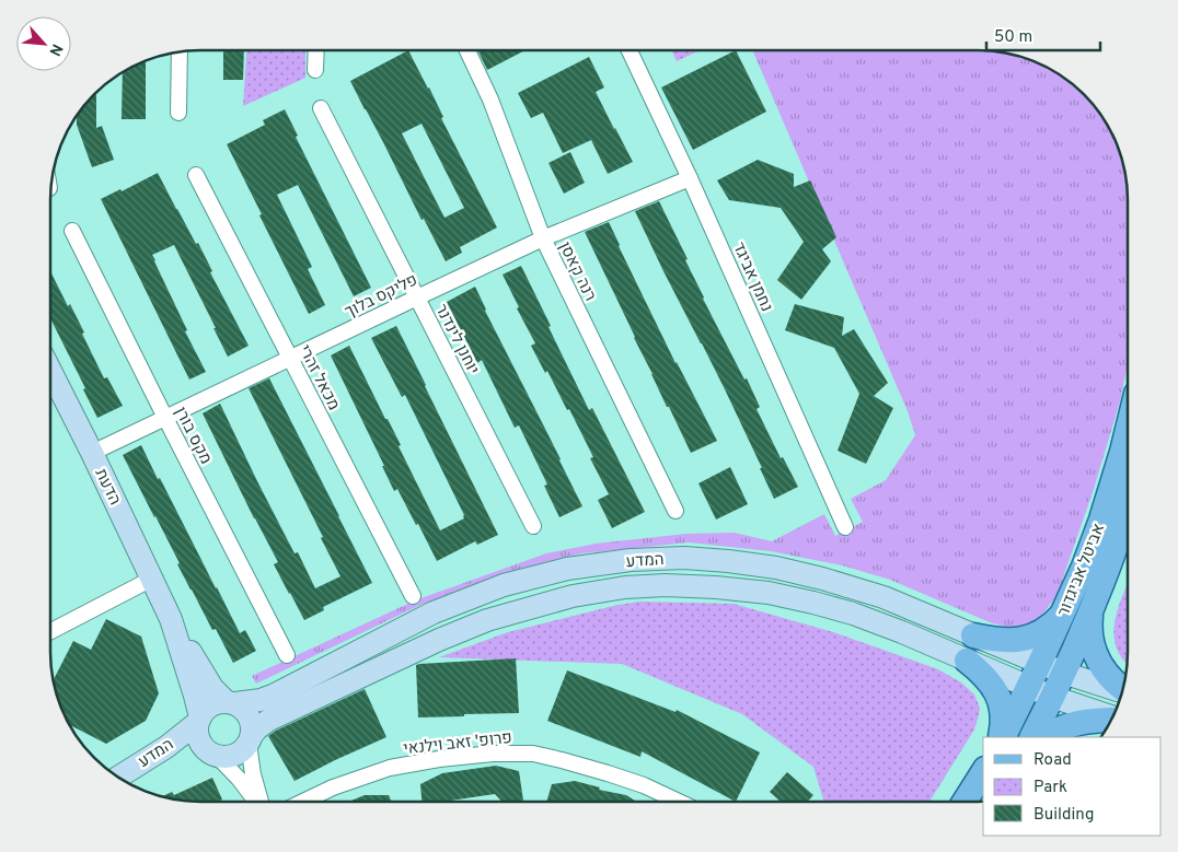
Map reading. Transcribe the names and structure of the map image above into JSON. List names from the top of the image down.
{
  "streets": {
    "main road": ["אביטל אביגדור"],
    "street": [
      "רנה קאסן",
      "נחמן אביגד",
      "פליקס בלוך",
      "יוחנן לינדנר",
      "מכאל זהרי",
      "מקס בורן",
      "הדעת",
      "המדע",
      "פרופ' זאב וילנאי"
    ]
  },
  "crossings": [
    ["רנה קאסן", "פליקס בלוך"],
    ["נחמן אביגד", "פליקס בלוך"],
    ["פליקס בלוך", "יוחנן לינדנר"],
    ["פליקס בלוך", "מכאל זהרי"],
    ["פליקס בלוך", "מקס בורן"],
    ["פליקס בלוך", "הדעת"],
    ["הדעת", "המדע"],
    ["המדע", "אביטל אביגדור"]
  ],
  "legend": ["Road", "Park", "Building"],
  "scale_bar": "50 m",
  "north": "bottom right"
}
